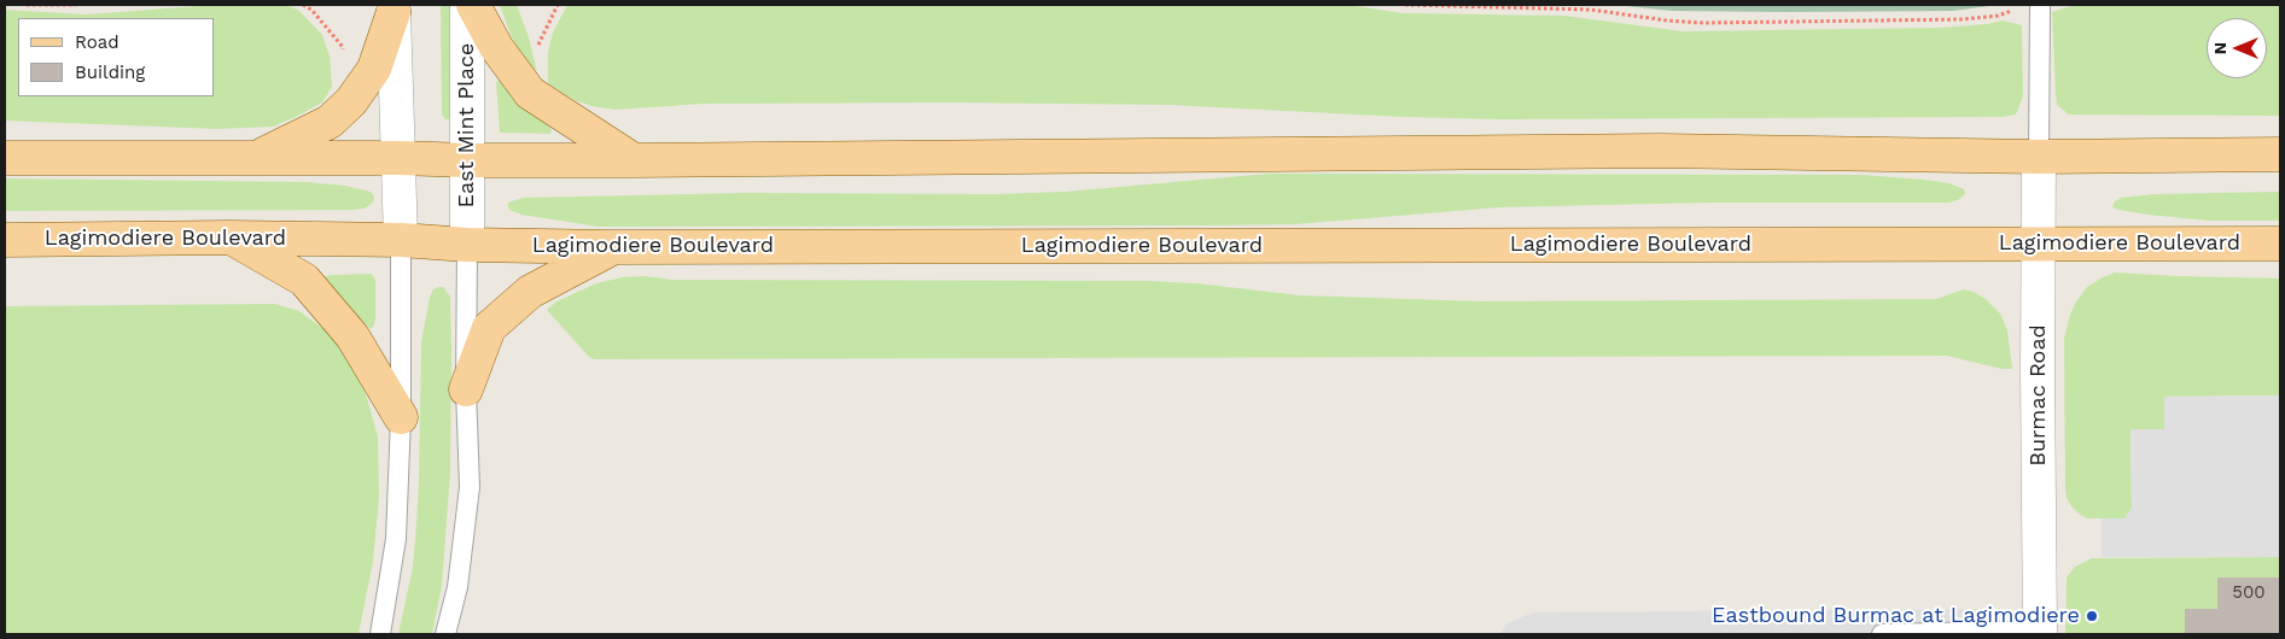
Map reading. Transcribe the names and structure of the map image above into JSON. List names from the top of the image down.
{
  "streets": {
    "main road": ["Lagimodiere Boulevard"],
    "street": ["East Mint Place", "Burmac Road"]
  },
  "crossings": [
    ["East Mint Place", "Lagimodiere Boulevard"],
    ["Lagimodiere Boulevard", "Burmac Road"]
  ],
  "places": ["Eastbound Burmac at Lagimodiere"],
  "house_numbers": ["500"],
  "legend": ["Road", "Building"],
  "north": "left"
}
